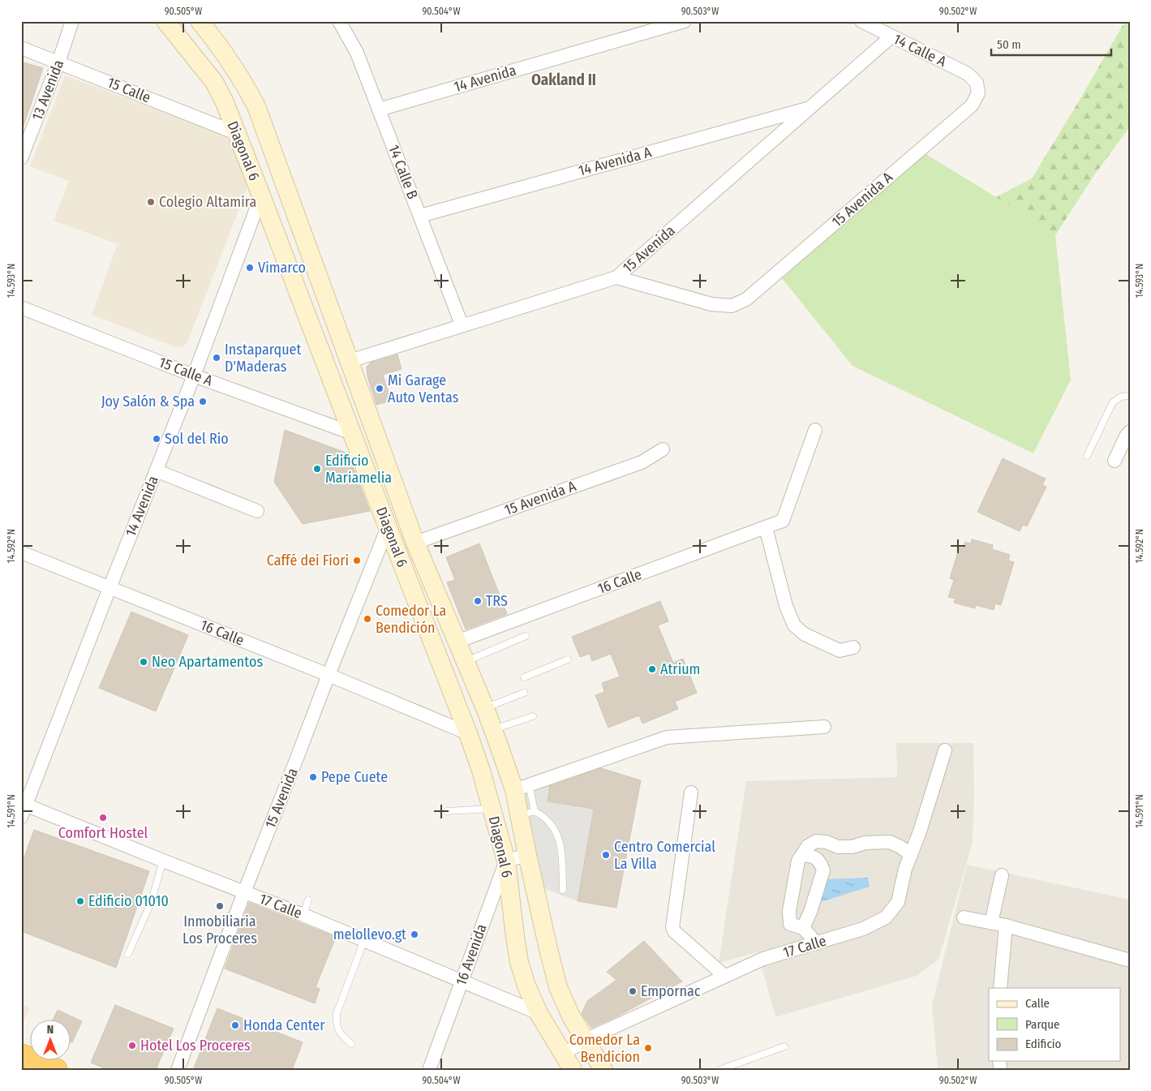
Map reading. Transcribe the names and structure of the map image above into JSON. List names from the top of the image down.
{
  "streets": {
    "main road": ["Diagonal 6"],
    "street": [
      "14 Calle A",
      "14 Avenida",
      "13 Avenida",
      "15 Calle",
      "14 Avenida A",
      "14 Calle B",
      "15 Avenida A",
      "15 Avenida",
      "15 Calle A",
      "16 Calle",
      "17 Calle",
      "16 Avenida"
    ]
  },
  "crossings": [
    ["14 Calle A", "15 Avenida A"],
    ["14 Calle A", "15 Avenida"],
    ["14 Avenida", "Diagonal 6"],
    ["14 Avenida", "14 Calle B"],
    ["14 Avenida", "15 Calle A"],
    ["14 Avenida", "16 Calle"],
    ["14 Avenida", "17 Calle"],
    ["13 Avenida", "15 Calle"],
    ["15 Calle", "Diagonal 6"],
    ["Diagonal 6", "15 Avenida A"],
    ["Diagonal 6", "15 Avenida"],
    ["Diagonal 6", "15 Calle A"],
    ["Diagonal 6", "16 Calle"],
    ["Diagonal 6", "17 Calle"],
    ["Diagonal 6", "16 Avenida"],
    ["14 Avenida A", "14 Calle B"],
    ["14 Avenida A", "15 Avenida"],
    ["14 Calle B", "15 Avenida"],
    ["15 Avenida A", "15 Avenida"],
    ["15 Avenida", "16 Calle"],
    ["15 Avenida", "17 Calle"],
    ["17 Calle", "16 Avenida"]
  ],
  "districts": ["Oakland II"],
  "places": [
    "Colegio Altamira",
    "Vimarco",
    "Instaparquet D'Maderas",
    "Mi Garage Auto Ventas",
    "Joy Salón & Spa",
    "Sol del Rio",
    "Edificio Mariamelia",
    "Caffé dei Fiori",
    "TRS",
    "Comedor La Bendición",
    "Neo Apartamentos",
    "Atrium",
    "Pepe Cuete",
    "Comfort Hostel",
    "Centro Comercial La Villa",
    "Edificio 01010",
    "Inmobiliaria Los Proceres",
    "melollevo.gt",
    "Empornac",
    "Honda Center",
    "Hotel Los Proceres",
    "Comedor La Bendicion"
  ],
  "legend": ["Calle", "Parque", "Edificio"],
  "scale_bar": "50 m",
  "north": "top",
  "coordinates": [
    "90.505°W",
    "90.504°W",
    "90.503°W",
    "90.502°W",
    "14.593°N",
    "14.592°N",
    "14.591°N"
  ]
}
